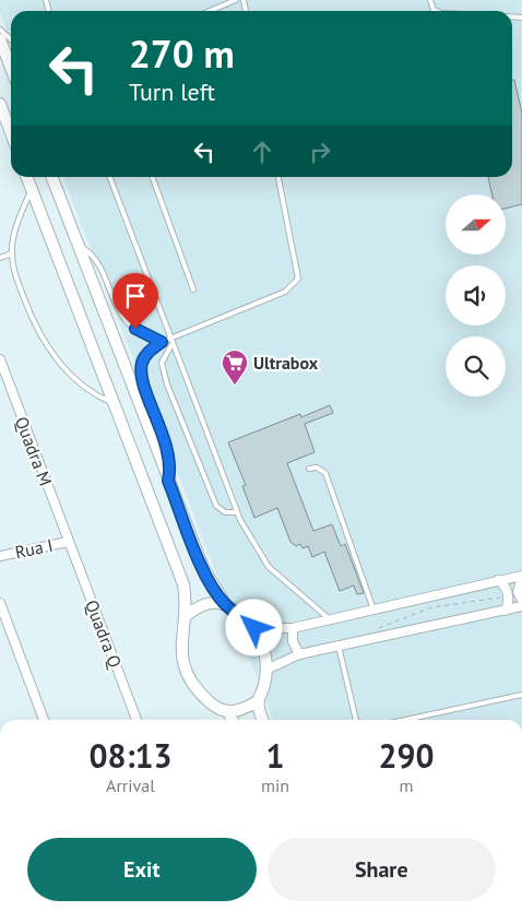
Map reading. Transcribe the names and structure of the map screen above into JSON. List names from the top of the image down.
{
  "streets": {
    "street": ["Quadra M", "Rua I", "Quadra Q"]
  },
  "crossings": [
    ["Quadra M", "Rua I"],
    ["Quadra M", "Quadra Q"],
    ["Rua I", "Quadra Q"]
  ],
  "places": {
    "supermarket": ["Ultrabox"]
  },
  "north": "right",
  "page": {
    "turn": ["270 m", "Turn left"],
    "eta": [
      "08:13",
      "Arrival",
      "1",
      "min",
      "290",
      "m"
    ],
    "buttons": ["Exit", "Share"]
  }
}
